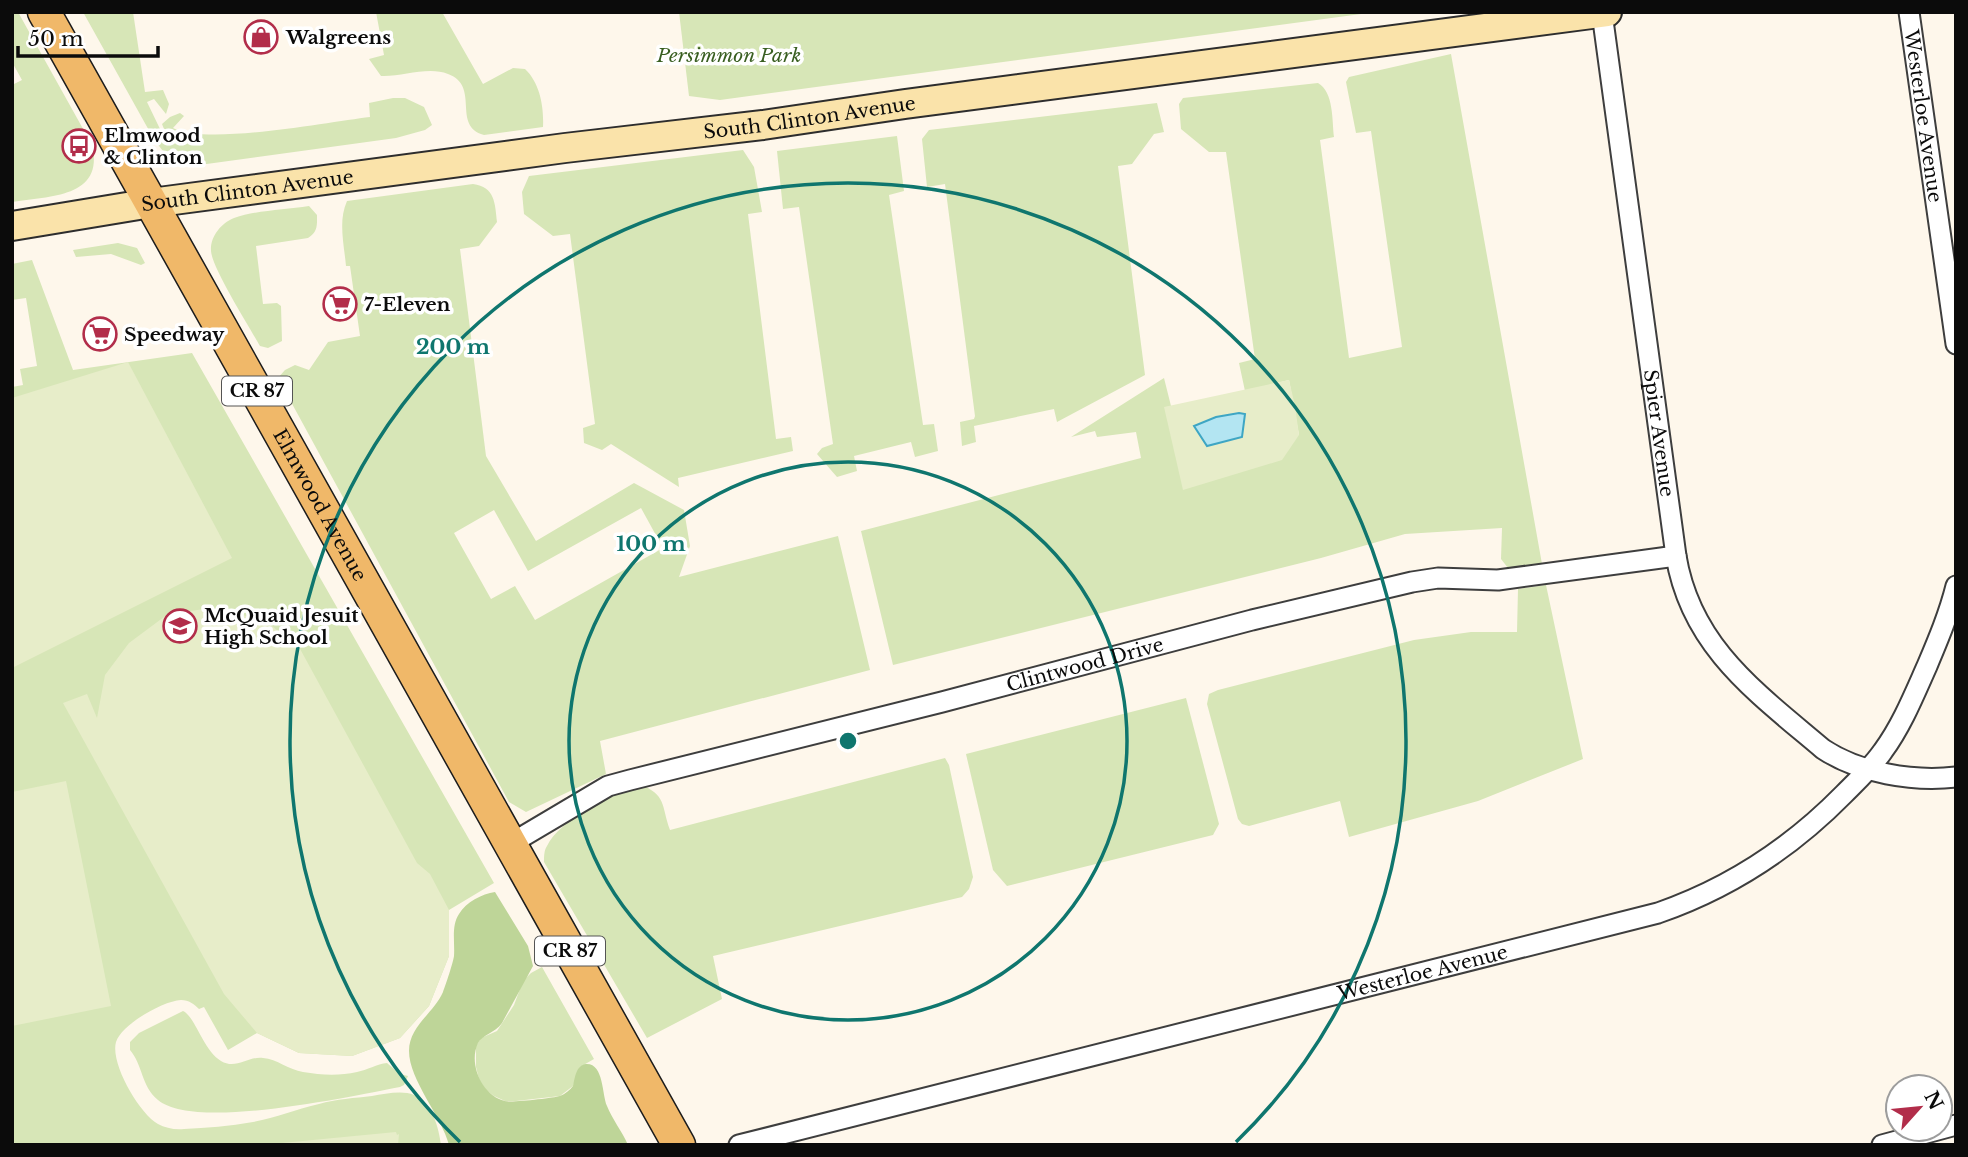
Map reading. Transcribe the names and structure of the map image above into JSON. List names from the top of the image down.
{
  "streets": {
    "main road": ["CR 87", "Elmwood Avenue"],
    "street": [
      "Westerloe Avenue",
      "South Clinton Avenue",
      "Spier Avenue",
      "Clintwood Drive"
    ]
  },
  "crossings": [
    ["Westerloe Avenue", "Spier Avenue"],
    ["South Clinton Avenue", "Spier Avenue"],
    ["South Clinton Avenue", "Elmwood Avenue"],
    ["Spier Avenue", "Clintwood Drive"],
    ["Elmwood Avenue", "Clintwood Drive"]
  ],
  "parks": ["Persimmon Park"],
  "places": {
    "shop": ["Walgreens"],
    "bus stop": ["Elmwood & Clinton"],
    "supermarket": ["7-Eleven", "Speedway"],
    "school or university": ["McQuaid Jesuit High School"]
  },
  "scale_bar": "50 m",
  "north": "top right",
  "rings": ["200 m", "100 m"]
}
